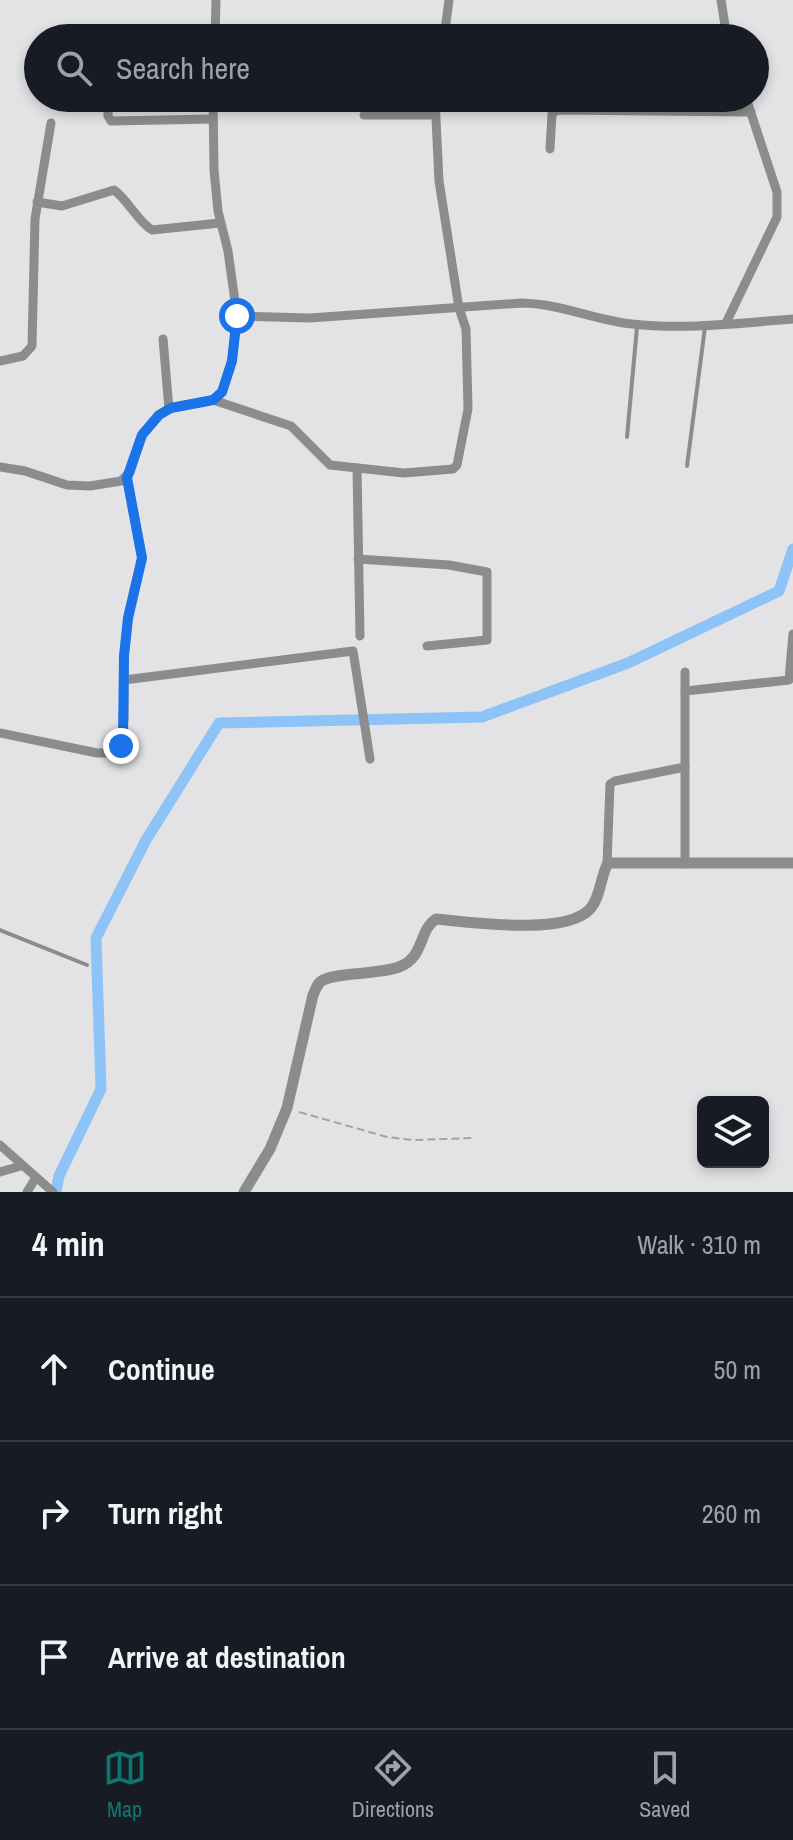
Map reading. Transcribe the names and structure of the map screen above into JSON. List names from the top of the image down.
{
  "page": {
    "search": "Search here",
    "heading": ["4 min", "Walk · 310 m"],
    "list": [
      ["Continue", "50 m"],
      ["Turn right", "260 m"],
      "Arrive at destination"
    ],
    "nav": ["Map", "Directions", "Saved"]
  }
}
